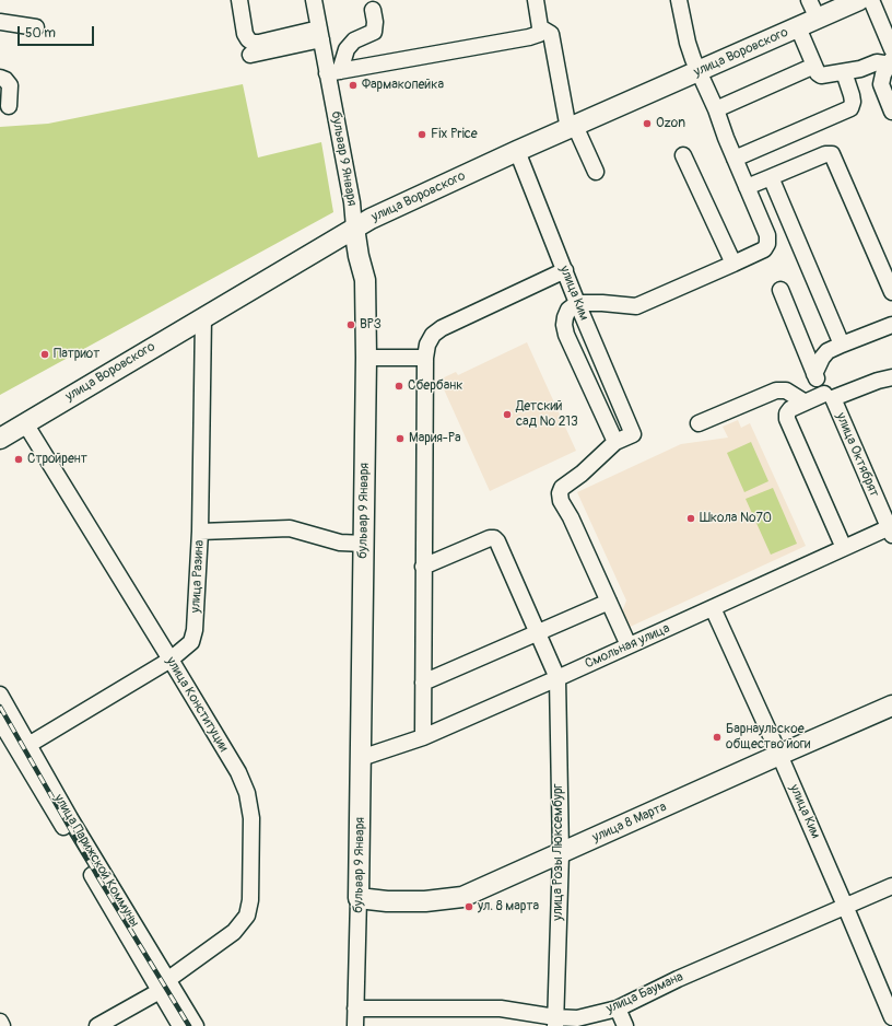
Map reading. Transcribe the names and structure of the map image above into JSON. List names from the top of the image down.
{
  "streets": {
    "main road": ["улица Воровского", "бульвар 9 Января", "улица 8 Марта"],
    "street": [
      "улица Ким",
      "улица Октябрят",
      "улица Разина",
      "Смольная улица",
      "улица Конституции",
      "улица Розы Люксембург",
      "улица Парижской Коммуны",
      "улица Баумана"
    ]
  },
  "crossings": [
    ["улица Воровского", "бульвар 9 Января"],
    ["улица Воровского", "улица Ким"],
    ["улица Воровского", "улица Разина"],
    ["улица Воровского", "улица Конституции"],
    ["бульвар 9 Января", "Смольная улица"],
    ["бульвар 9 Января", "улица 8 Марта"],
    ["бульвар 9 Января", "улица Баумана"],
    ["улица Ким", "Смольная улица"],
    ["улица Ким", "улица 8 Марта"],
    ["улица Ким", "улица Баумана"],
    ["улица Октябрят", "Смольная улица"],
    ["улица Разина", "улица Конституции"],
    ["улица Разина", "улица Парижской Коммуны"],
    ["Смольная улица", "улица Розы Люксембург"],
    ["улица Конституции", "улица Парижской Коммуны"],
    ["улица 8 Марта", "улица Розы Люксембург"],
    ["улица Розы Люксембург", "улица Баумана"]
  ],
  "places": [
    "Фармакопейка",
    "Ozon",
    "Fix Price",
    "ВРЗ",
    "Патриот",
    "Сбербанк",
    "Детский сад № 213",
    "Мария-Ра",
    "Стройрент",
    "Школа №70",
    "Барнаульское общество йоги",
    "ул. 8 марта"
  ],
  "scale_bar": "50 m"
}
